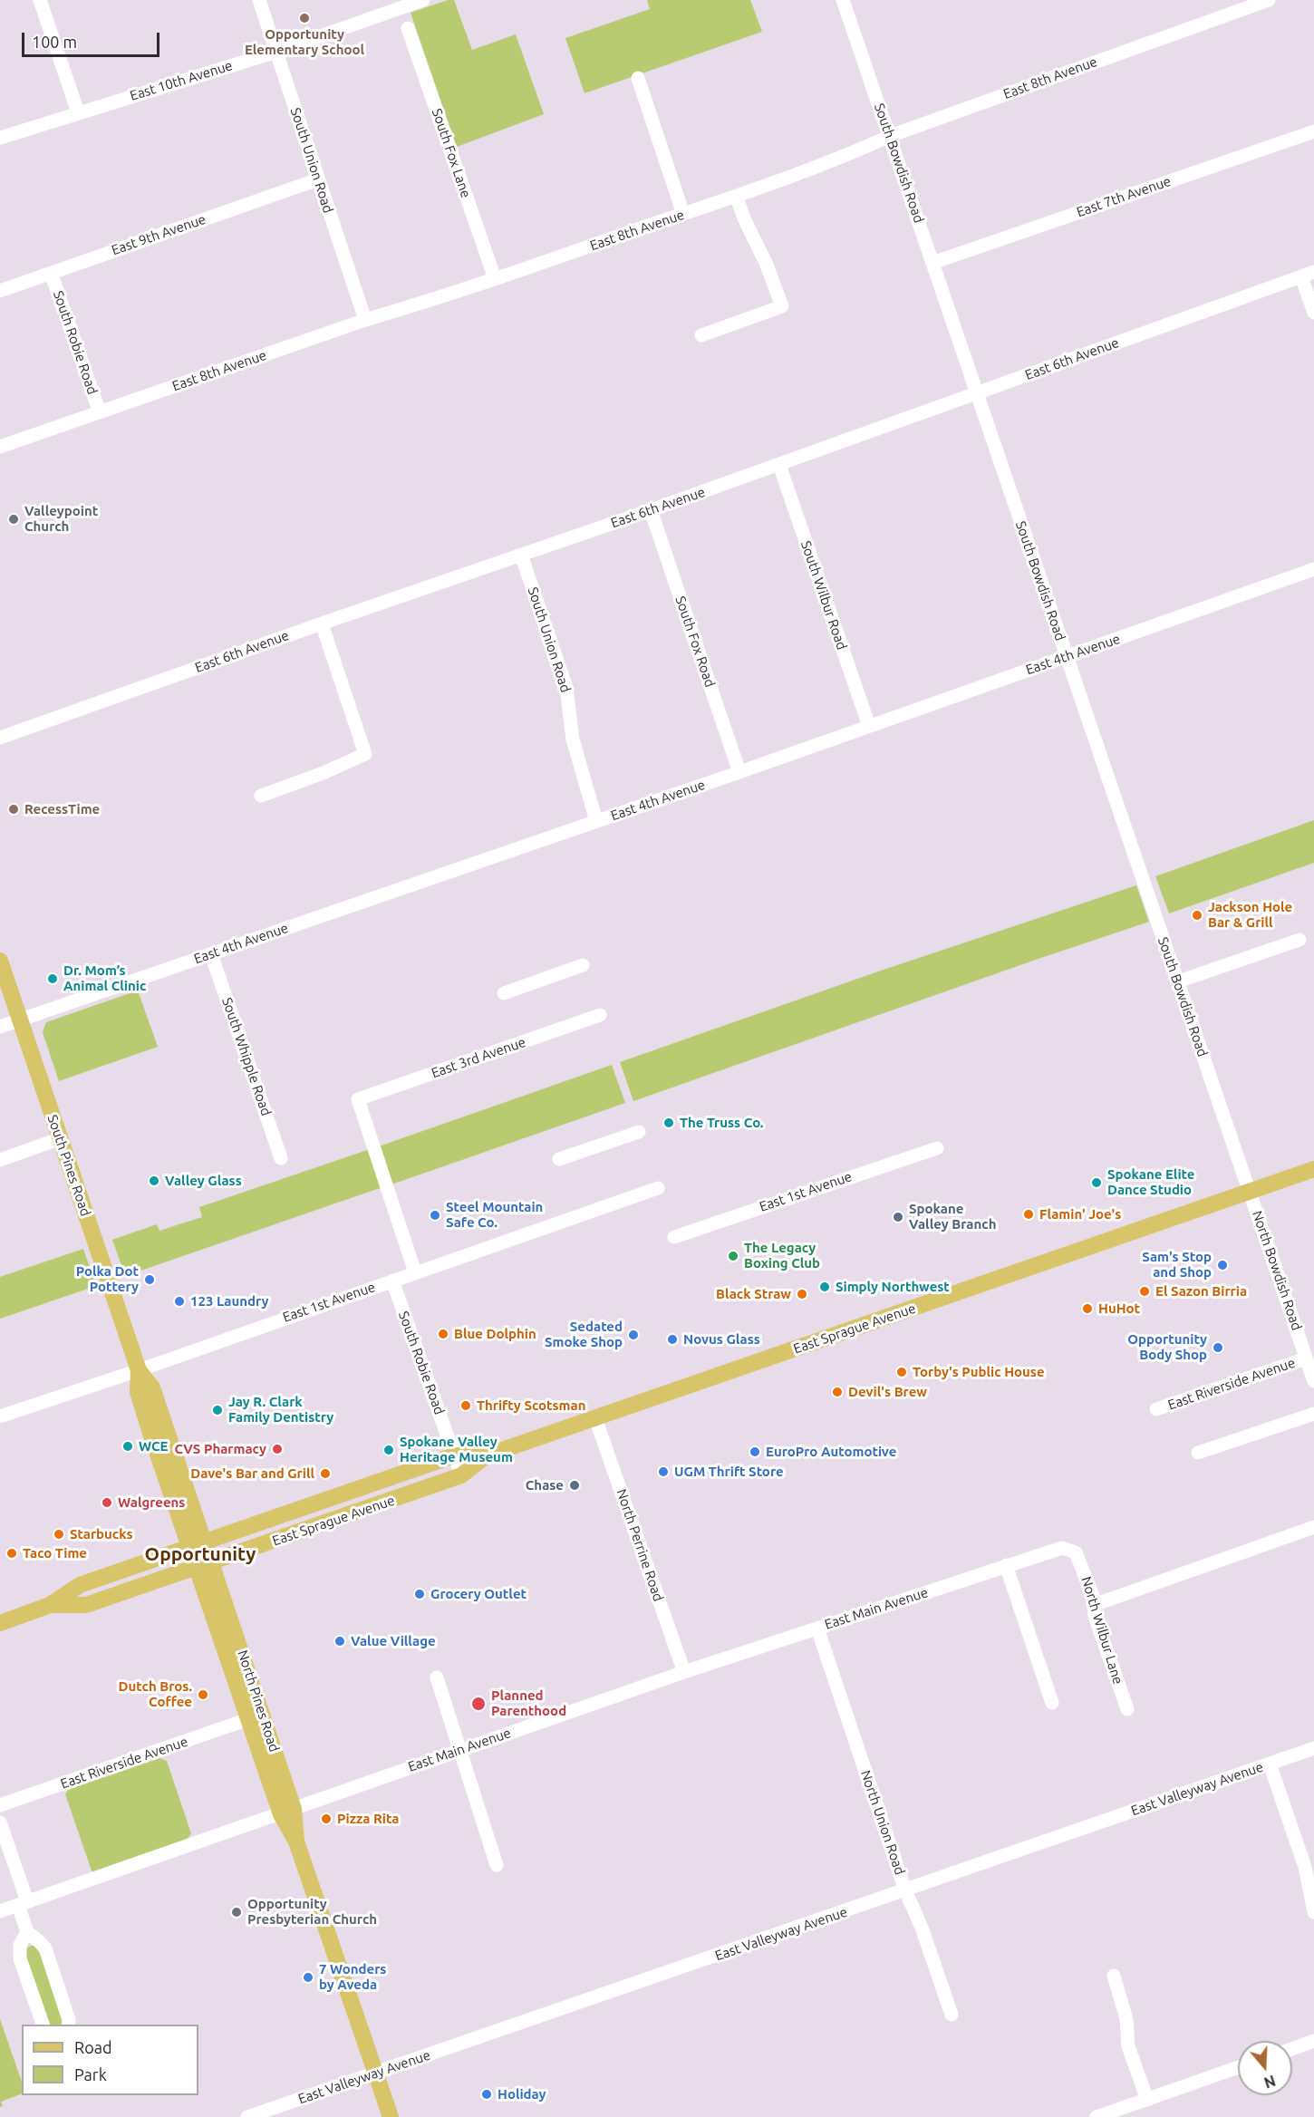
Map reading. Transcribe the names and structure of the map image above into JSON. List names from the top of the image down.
{
  "streets": {
    "main road": ["South Pines Road", "East Sprague Avenue", "North Pines Road"],
    "street": [
      "East 8th Avenue",
      "East 10th Avenue",
      "South Fox Lane",
      "South Union Road",
      "South Bowdish Road",
      "East 7th Avenue",
      "East 9th Avenue",
      "South Robie Road",
      "East 6th Avenue",
      "South Wilbur Road",
      "South Fox Road",
      "East 4th Avenue",
      "South Whipple Road",
      "East 3rd Avenue",
      "East 1st Avenue",
      "North Bowdish Road",
      "East Riverside Avenue",
      "North Perrine Road",
      "East Main Avenue",
      "North Wilbur Lane",
      "East Valleyway Avenue",
      "North Union Road"
    ]
  },
  "crossings": [
    ["East 8th Avenue", "South Fox Lane"],
    ["East 8th Avenue", "South Union Road"],
    ["East 8th Avenue", "South Bowdish Road"],
    ["East 8th Avenue", "South Robie Road"],
    ["East 10th Avenue", "South Union Road"],
    ["South Union Road", "East 9th Avenue"],
    ["South Union Road", "East 6th Avenue"],
    ["South Union Road", "East 4th Avenue"],
    ["South Bowdish Road", "East 7th Avenue"],
    ["South Bowdish Road", "East 6th Avenue"],
    ["South Bowdish Road", "East 4th Avenue"],
    ["South Bowdish Road", "North Bowdish Road"],
    ["South Bowdish Road", "East Sprague Avenue"],
    ["East 9th Avenue", "South Robie Road"],
    ["South Robie Road", "East 1st Avenue"],
    ["South Robie Road", "East Sprague Avenue"],
    ["East 6th Avenue", "South Wilbur Road"],
    ["East 6th Avenue", "South Fox Road"],
    ["South Wilbur Road", "East 4th Avenue"],
    ["South Fox Road", "East 4th Avenue"],
    ["East 4th Avenue", "South Whipple Road"],
    ["East 4th Avenue", "South Pines Road"],
    ["East 3rd Avenue", "East 1st Avenue"],
    ["South Pines Road", "East 1st Avenue"],
    ["South Pines Road", "East Sprague Avenue"],
    ["South Pines Road", "North Pines Road"],
    ["North Bowdish Road", "East Sprague Avenue"],
    ["North Bowdish Road", "East Riverside Avenue"],
    ["East Sprague Avenue", "North Perrine Road"],
    ["East Sprague Avenue", "North Pines Road"],
    ["East Riverside Avenue", "North Pines Road"],
    ["North Perrine Road", "East Main Avenue"],
    ["East Main Avenue", "North Wilbur Lane"],
    ["East Main Avenue", "North Pines Road"],
    ["East Main Avenue", "North Union Road"],
    ["North Pines Road", "East Valleyway Avenue"],
    ["East Valleyway Avenue", "North Union Road"]
  ],
  "districts": ["Opportunity"],
  "places": [
    "Opportunity Elementary School",
    "Valleypoint Church",
    "RecessTime",
    "Jackson Hole Bar & Grill",
    "Dr. Mom’s Animal Clinic",
    "The Truss Co.",
    "Valley Glass",
    "Spokane Elite Dance Studio",
    "Flamin' Joe's",
    "Steel Mountain Safe Co.",
    "Spokane Valley Branch",
    "The Legacy Boxing Club",
    "Sam's Stop and Shop",
    "Polka Dot Pottery",
    "Simply Northwest",
    "El Sazon Birria",
    "Black Straw",
    "123 Laundry",
    "HuHot",
    "Blue Dolphin",
    "Sedated Smoke Shop",
    "Novus Glass",
    "Opportunity Body Shop",
    "Torby's Public House",
    "Devil's Brew",
    "Thrifty Scotsman",
    "Jay R. Clark Family Dentistry",
    "WCE",
    "CVS Pharmacy",
    "Spokane Valley Heritage Museum",
    "EuroPro Automotive",
    "UGM Thrift Store",
    "Dave's Bar and Grill",
    "Chase",
    "Walgreens",
    "Starbucks",
    "Taco Time",
    "Grocery Outlet",
    "Value Village",
    "Dutch Bros. Coffee",
    "Planned Parenthood",
    "Pizza Rita",
    "Opportunity Presbyterian Church",
    "7 Wonders by Aveda",
    "Holiday"
  ],
  "legend": ["Road", "Park"],
  "scale_bar": "100 m",
  "north": "bottom"
}
